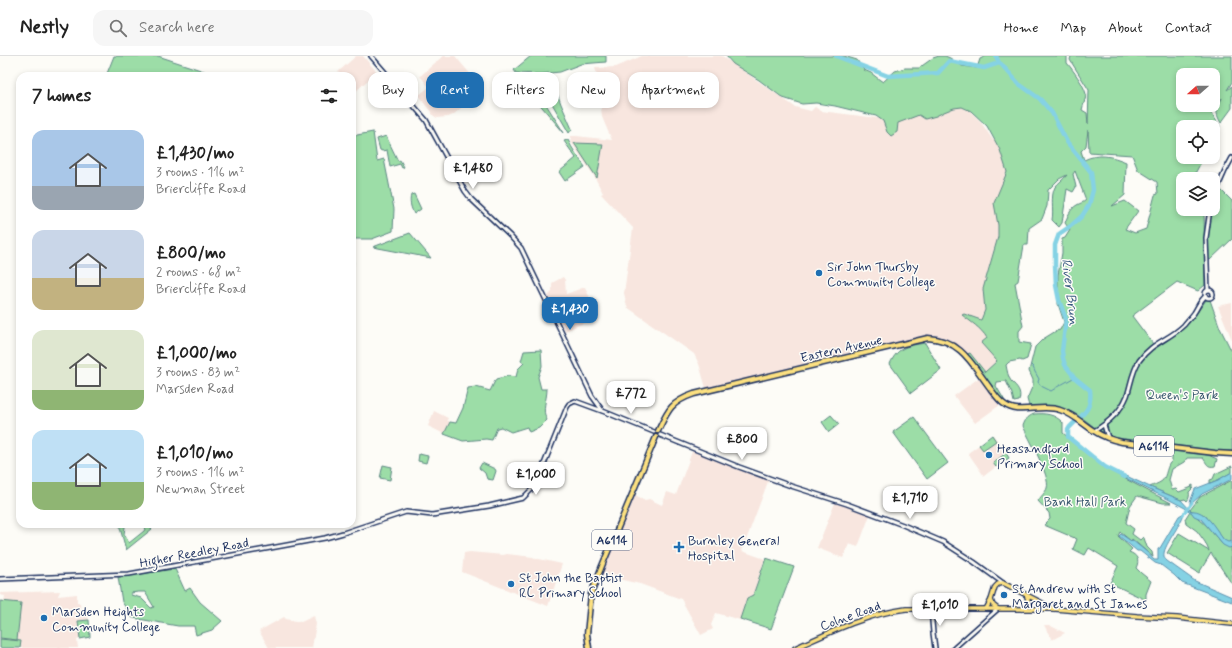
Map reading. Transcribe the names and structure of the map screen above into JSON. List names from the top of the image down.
{
  "streets": {
    "highway": ["Eastern Avenue", "A6114"],
    "main road": ["Colne Road"],
    "street": ["Higher Reedley Road"]
  },
  "crossings": [
    ["Eastern Avenue", "A6114"]
  ],
  "water": ["River Brun"],
  "parks": ["Queen's Park", "Bank Hall Park"],
  "places": {
    "other": [
      "Sir John Thursby Community College",
      "Heasandford Primary School",
      "St John the Baptist RC Primary School",
      "St Andrew with St Margaret and St James",
      "Marsden Heights Community College"
    ],
    "health": ["Burnley General Hospital"]
  },
  "north": "left",
  "page": {
    "header": "Nestly",
    "search": "Search here",
    "nav": [
      "Home",
      "Map",
      "About",
      "Contact"
    ],
    "chip": [
      "Buy",
      "Rent",
      "Filters",
      "New",
      "Apartment"
    ],
    "heading": "7 homes",
    "list": [
      {
        "name": "£1,430/mo",
        "note": "3 rooms · 116 m² · Briercliffe Road"
      },
      {
        "name": "£800/mo",
        "note": "2 rooms · 68 m² · Briercliffe Road"
      },
      {
        "name": "£1,000/mo",
        "note": "3 rooms · 83 m² · Marsden Road"
      },
      {
        "name": "£1,010/mo",
        "note": "3 rooms · 116 m² · Newman Street"
      }
    ],
    "price": [
      "£1,480",
      "£1,430",
      "£772",
      "£800",
      "£1,000",
      "£1,710",
      "£1,010"
    ]
  }
}
